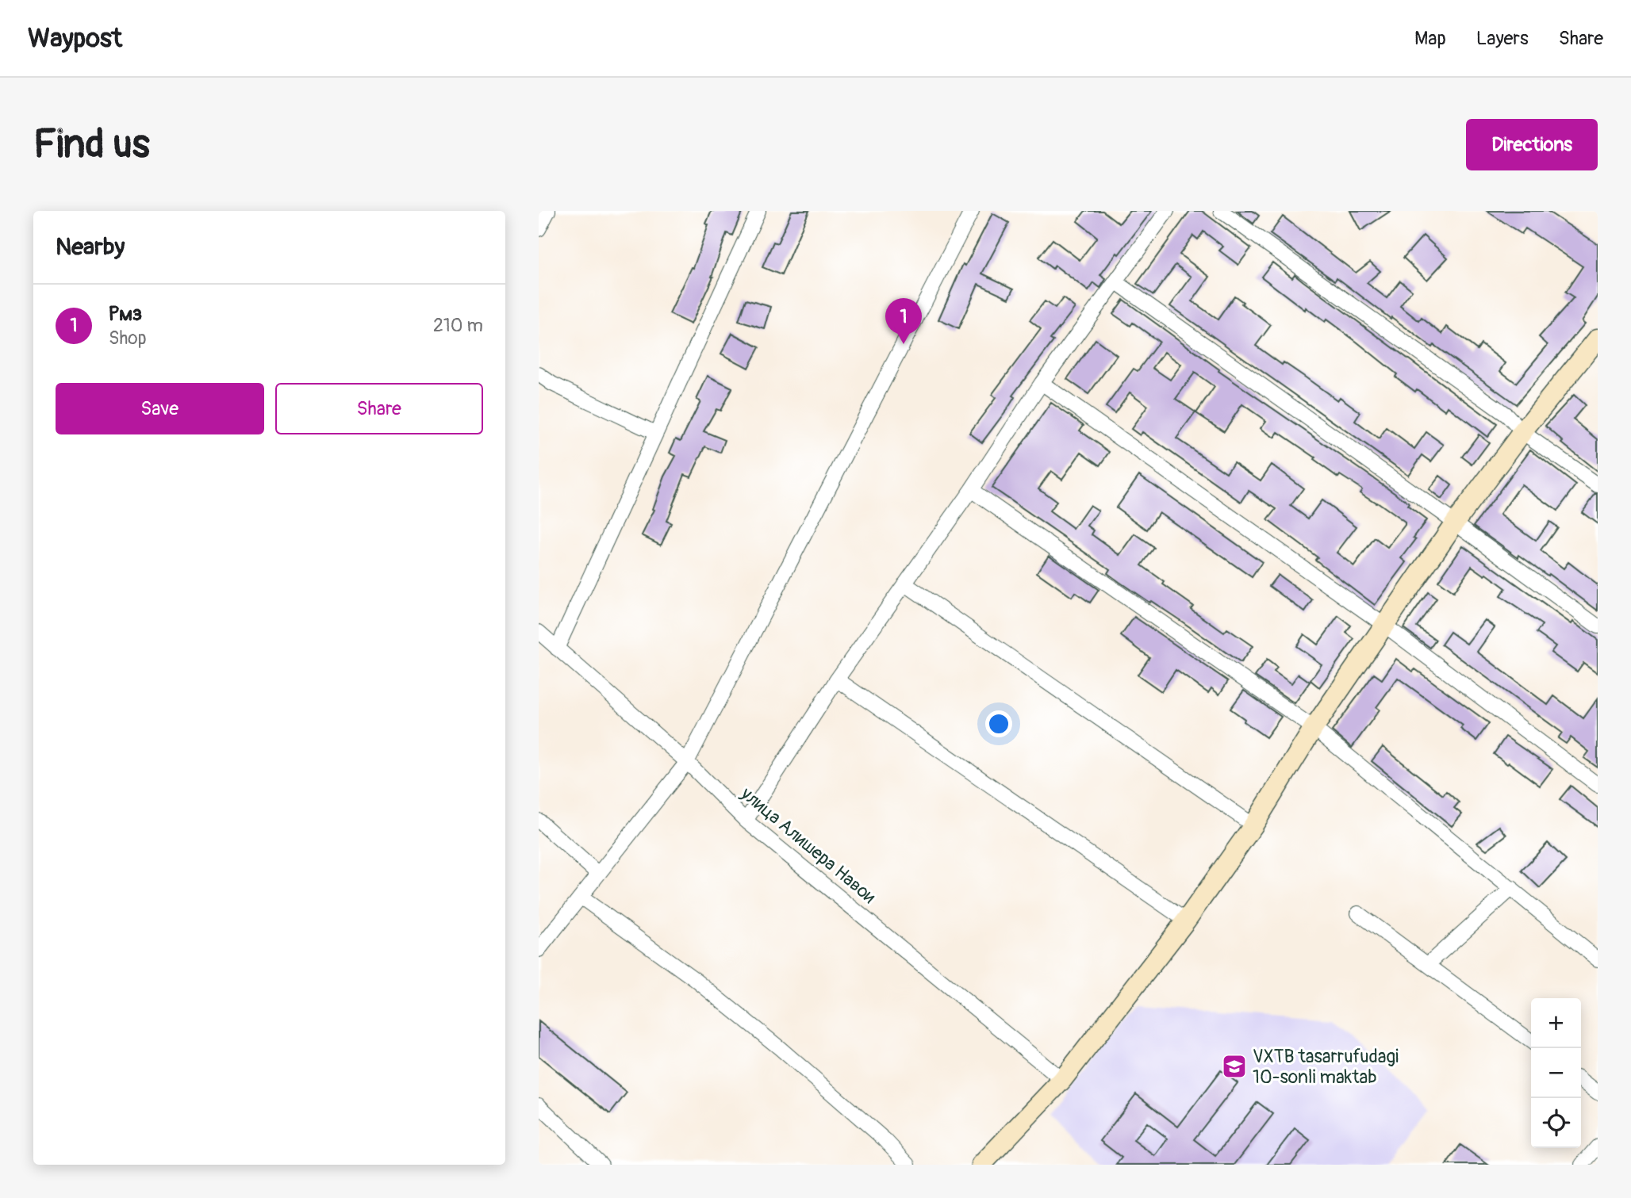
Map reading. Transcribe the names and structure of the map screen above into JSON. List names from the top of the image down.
{
  "streets": {
    "street": ["улица Алишера Навои"]
  },
  "places": {
    "school or university": ["VXTB tasarrufudagi 10-sonli maktab"]
  },
  "page": {
    "header": "Waypost",
    "nav": ["Map", "Layers", "Share"],
    "buttons": [
      "Directions",
      ["Save", "Share"]
    ],
    "title": "Find us",
    "heading": "Nearby",
    "list": [
      {
        "mark": "1",
        "name": "Рмз",
        "note": "Shop",
        "value": "210 m"
      }
    ],
    "pins": "1",
    "map_buttons": ["+", "−"]
  }
}
